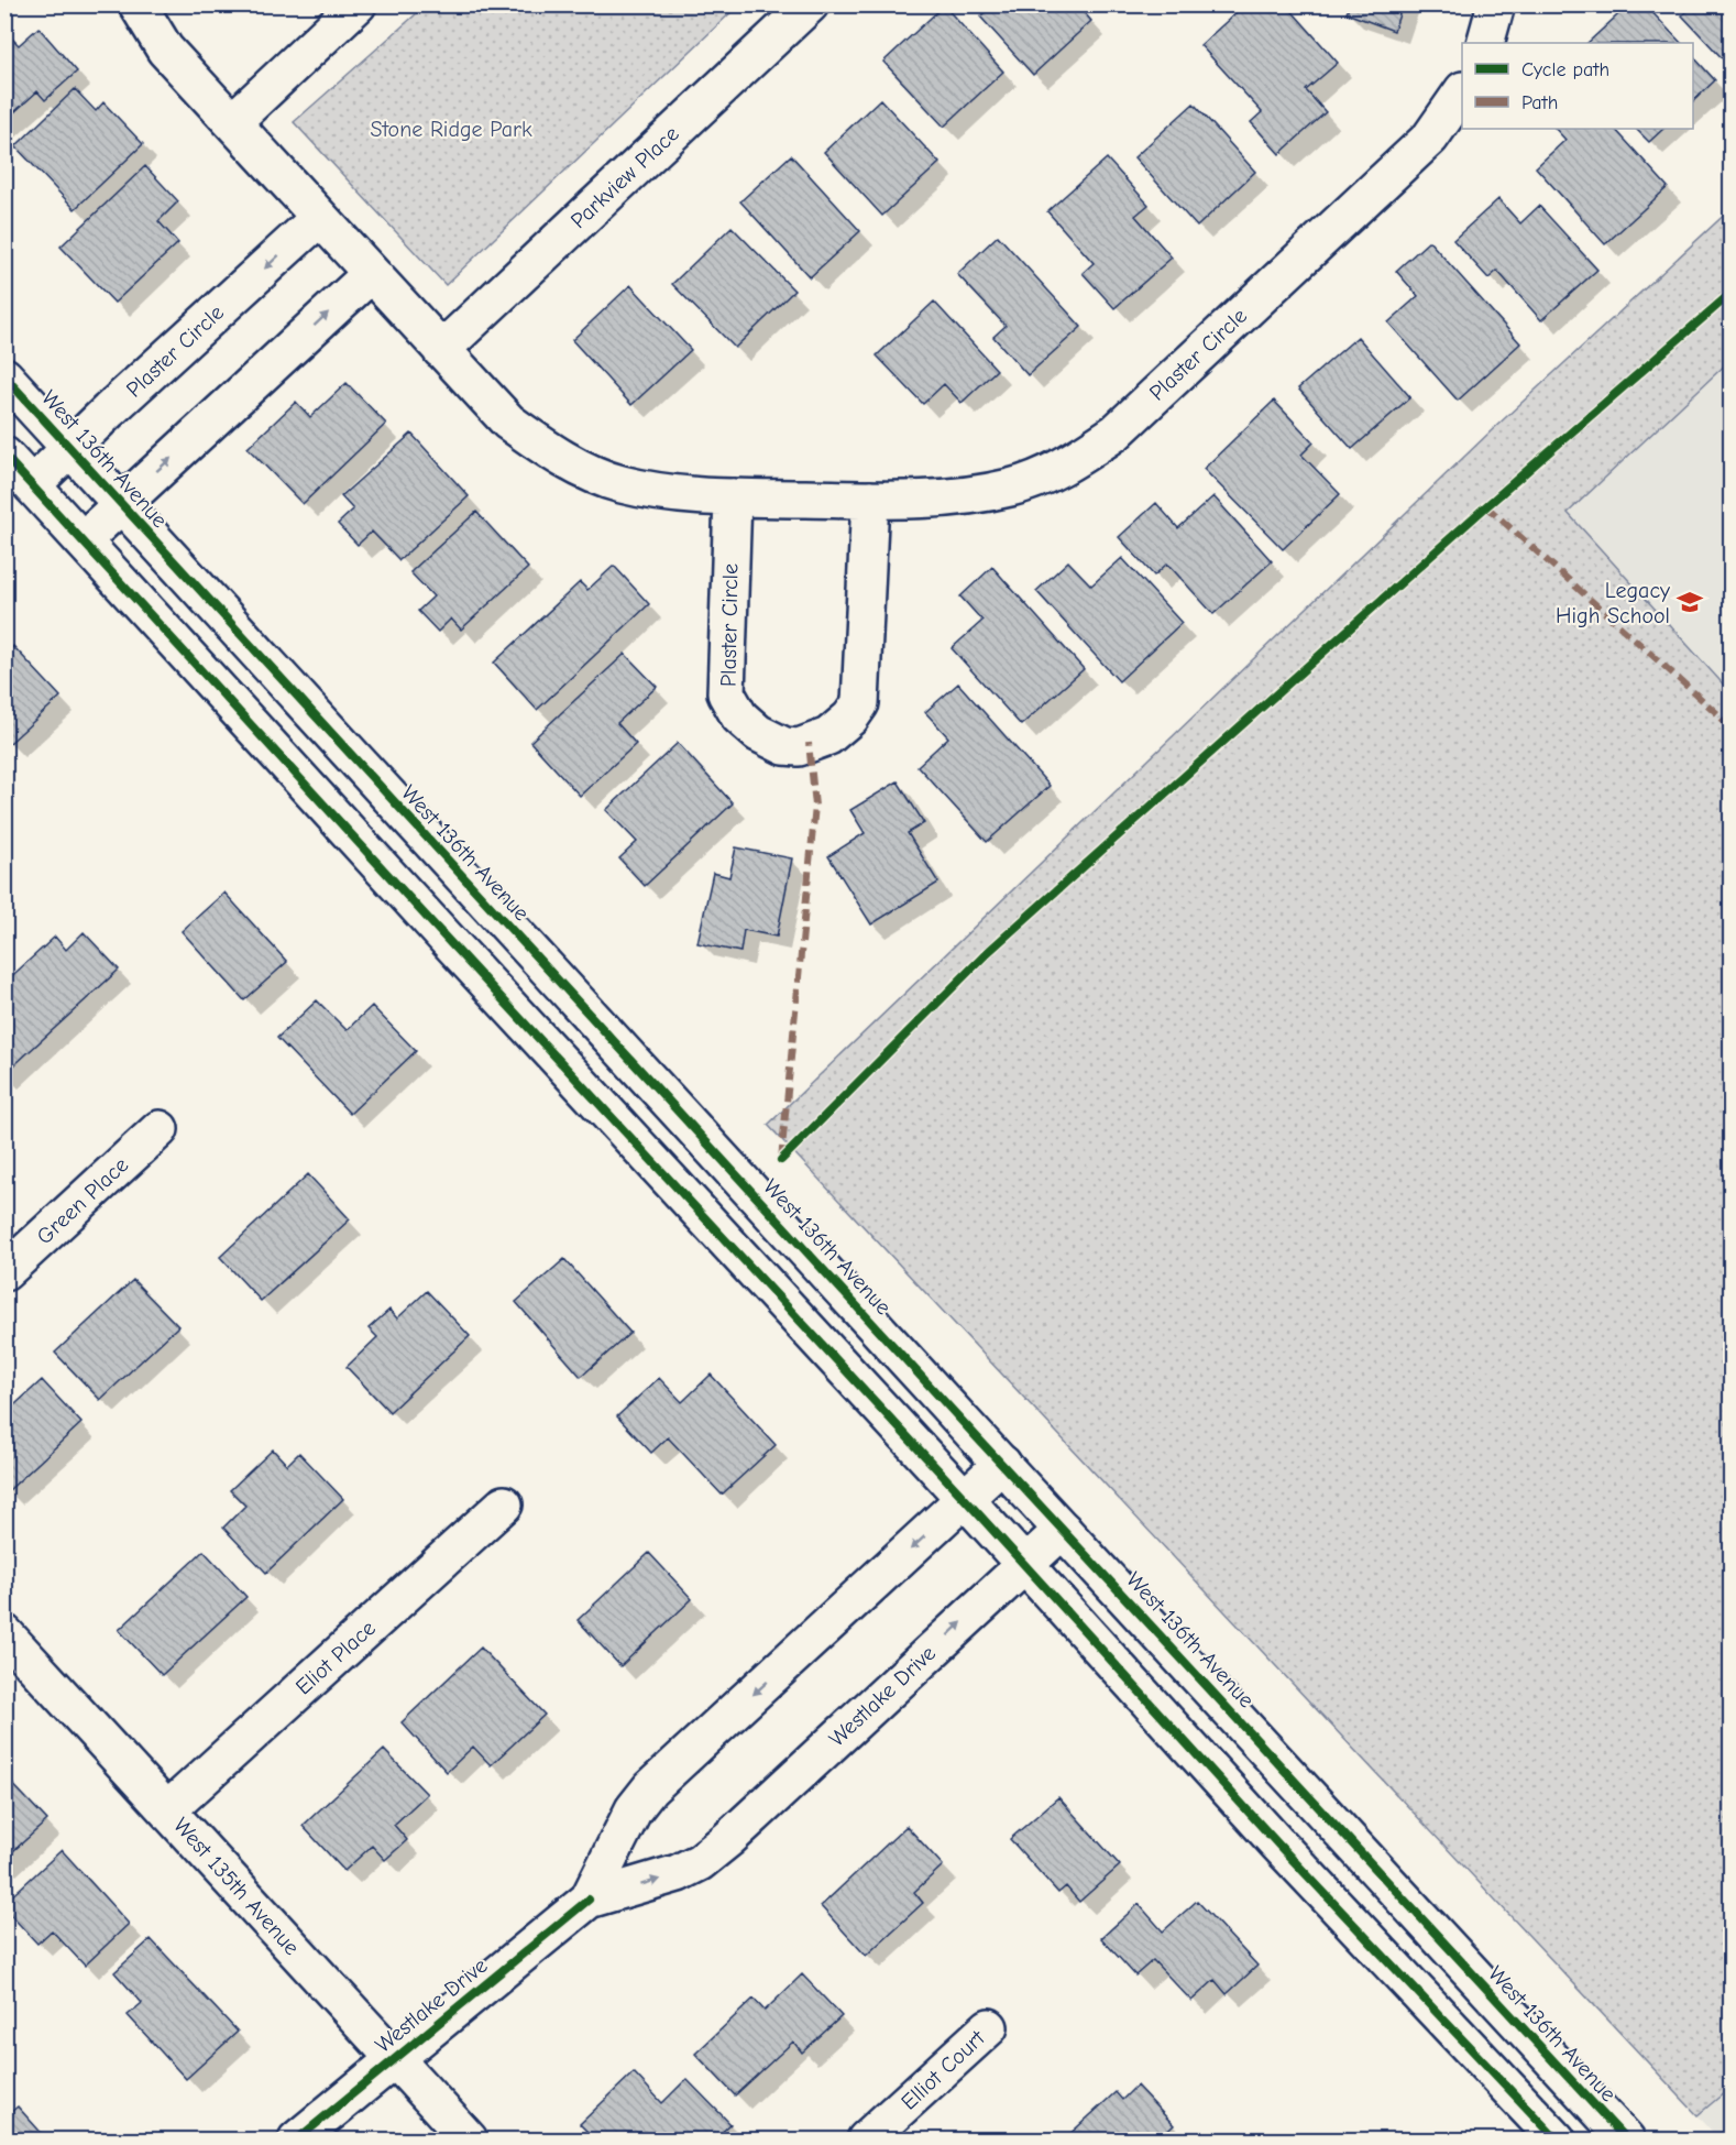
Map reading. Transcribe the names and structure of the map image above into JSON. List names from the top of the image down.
{
  "streets": {
    "street": [
      "Parkview Place",
      "Plaster Circle",
      "West 136th Avenue",
      "Green Place",
      "Eliot Place",
      "Westlake Drive",
      "West 135th Avenue",
      "Elliot Court"
    ]
  },
  "crossings": [
    ["Parkview Place", "Plaster Circle"],
    ["Plaster Circle", "West 136th Avenue"],
    ["West 136th Avenue", "Westlake Drive"],
    ["Eliot Place", "West 135th Avenue"],
    ["Westlake Drive", "West 135th Avenue"]
  ],
  "parks": ["Stone Ridge Park"],
  "places": {
    "school or university": ["Legacy High School"]
  },
  "legend": ["Cycle path", "Path"]
}
